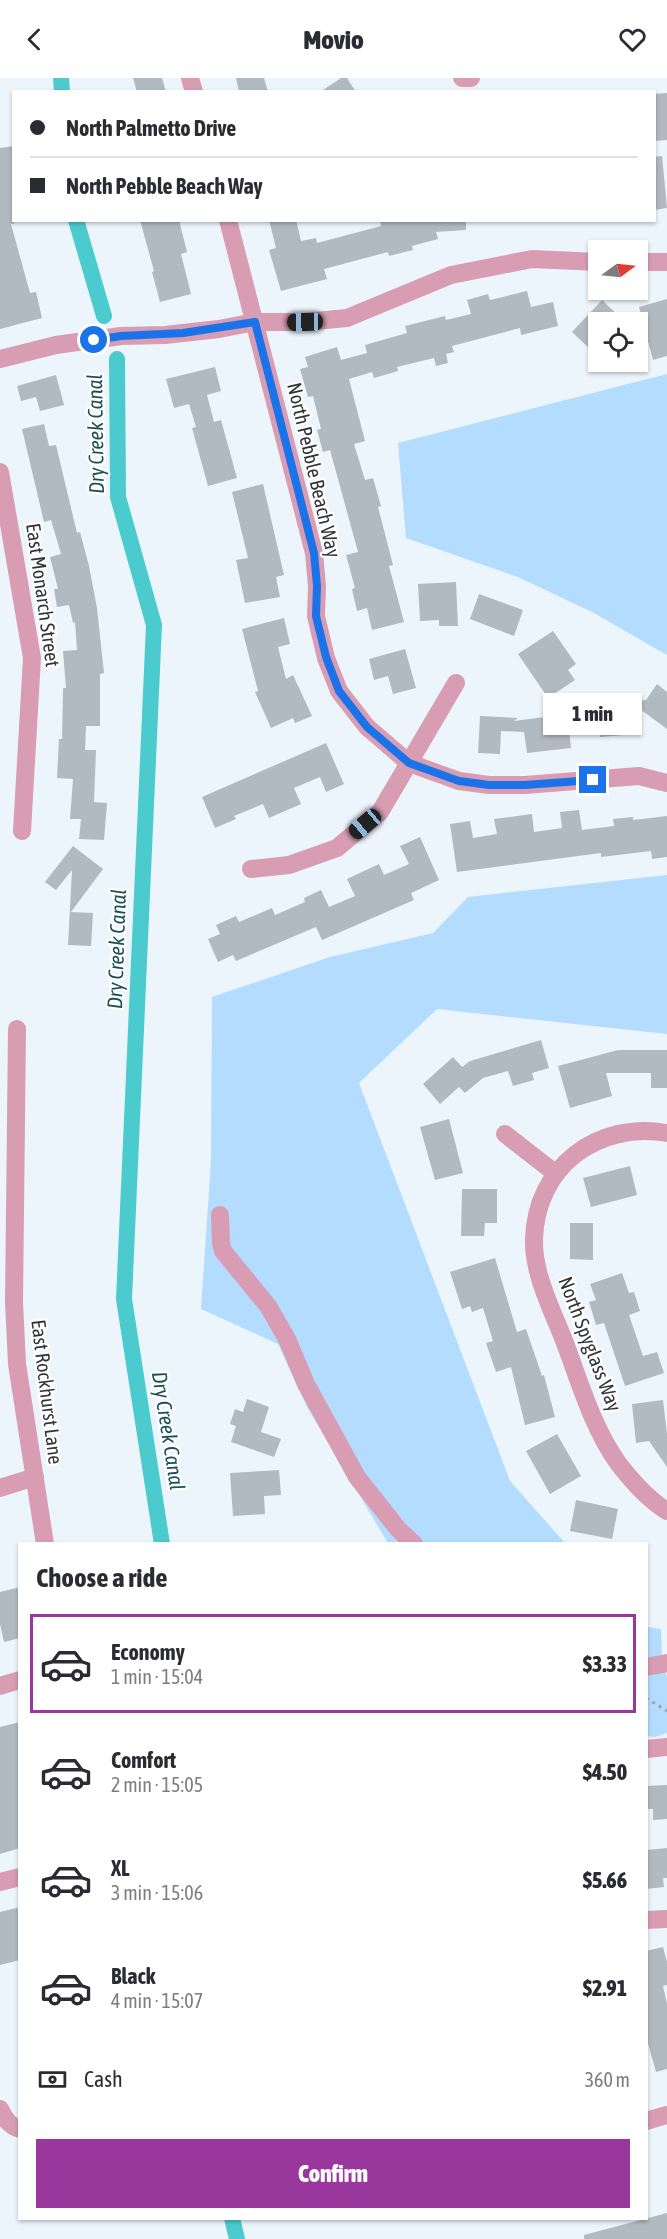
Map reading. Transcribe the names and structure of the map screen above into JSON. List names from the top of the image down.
{
  "streets": {
    "street": [
      "North Pebble Beach Way",
      "East Monarch Street",
      "North Spyglass Way",
      "East Rockhurst Lane"
    ]
  },
  "water": ["Dry Creek Canal"],
  "north": "right",
  "page": {
    "header": "Movio",
    "banner": ["North Palmetto Drive", "North Pebble Beach Way"],
    "bubble": "1 min",
    "heading": "Choose a ride",
    "list": [
      {
        "name": "Economy",
        "note": "1 min · 15:04",
        "value": "$3.33"
      },
      {
        "name": "Comfort",
        "note": "2 min · 15:05",
        "value": "$4.50"
      },
      {
        "name": "XL",
        "note": "3 min · 15:06",
        "value": "$5.66"
      },
      {
        "name": "Black",
        "note": "4 min · 15:07",
        "value": "$2.91"
      }
    ],
    "pay": ["Cash", "360 m"],
    "buttons": "Confirm"
  }
}
